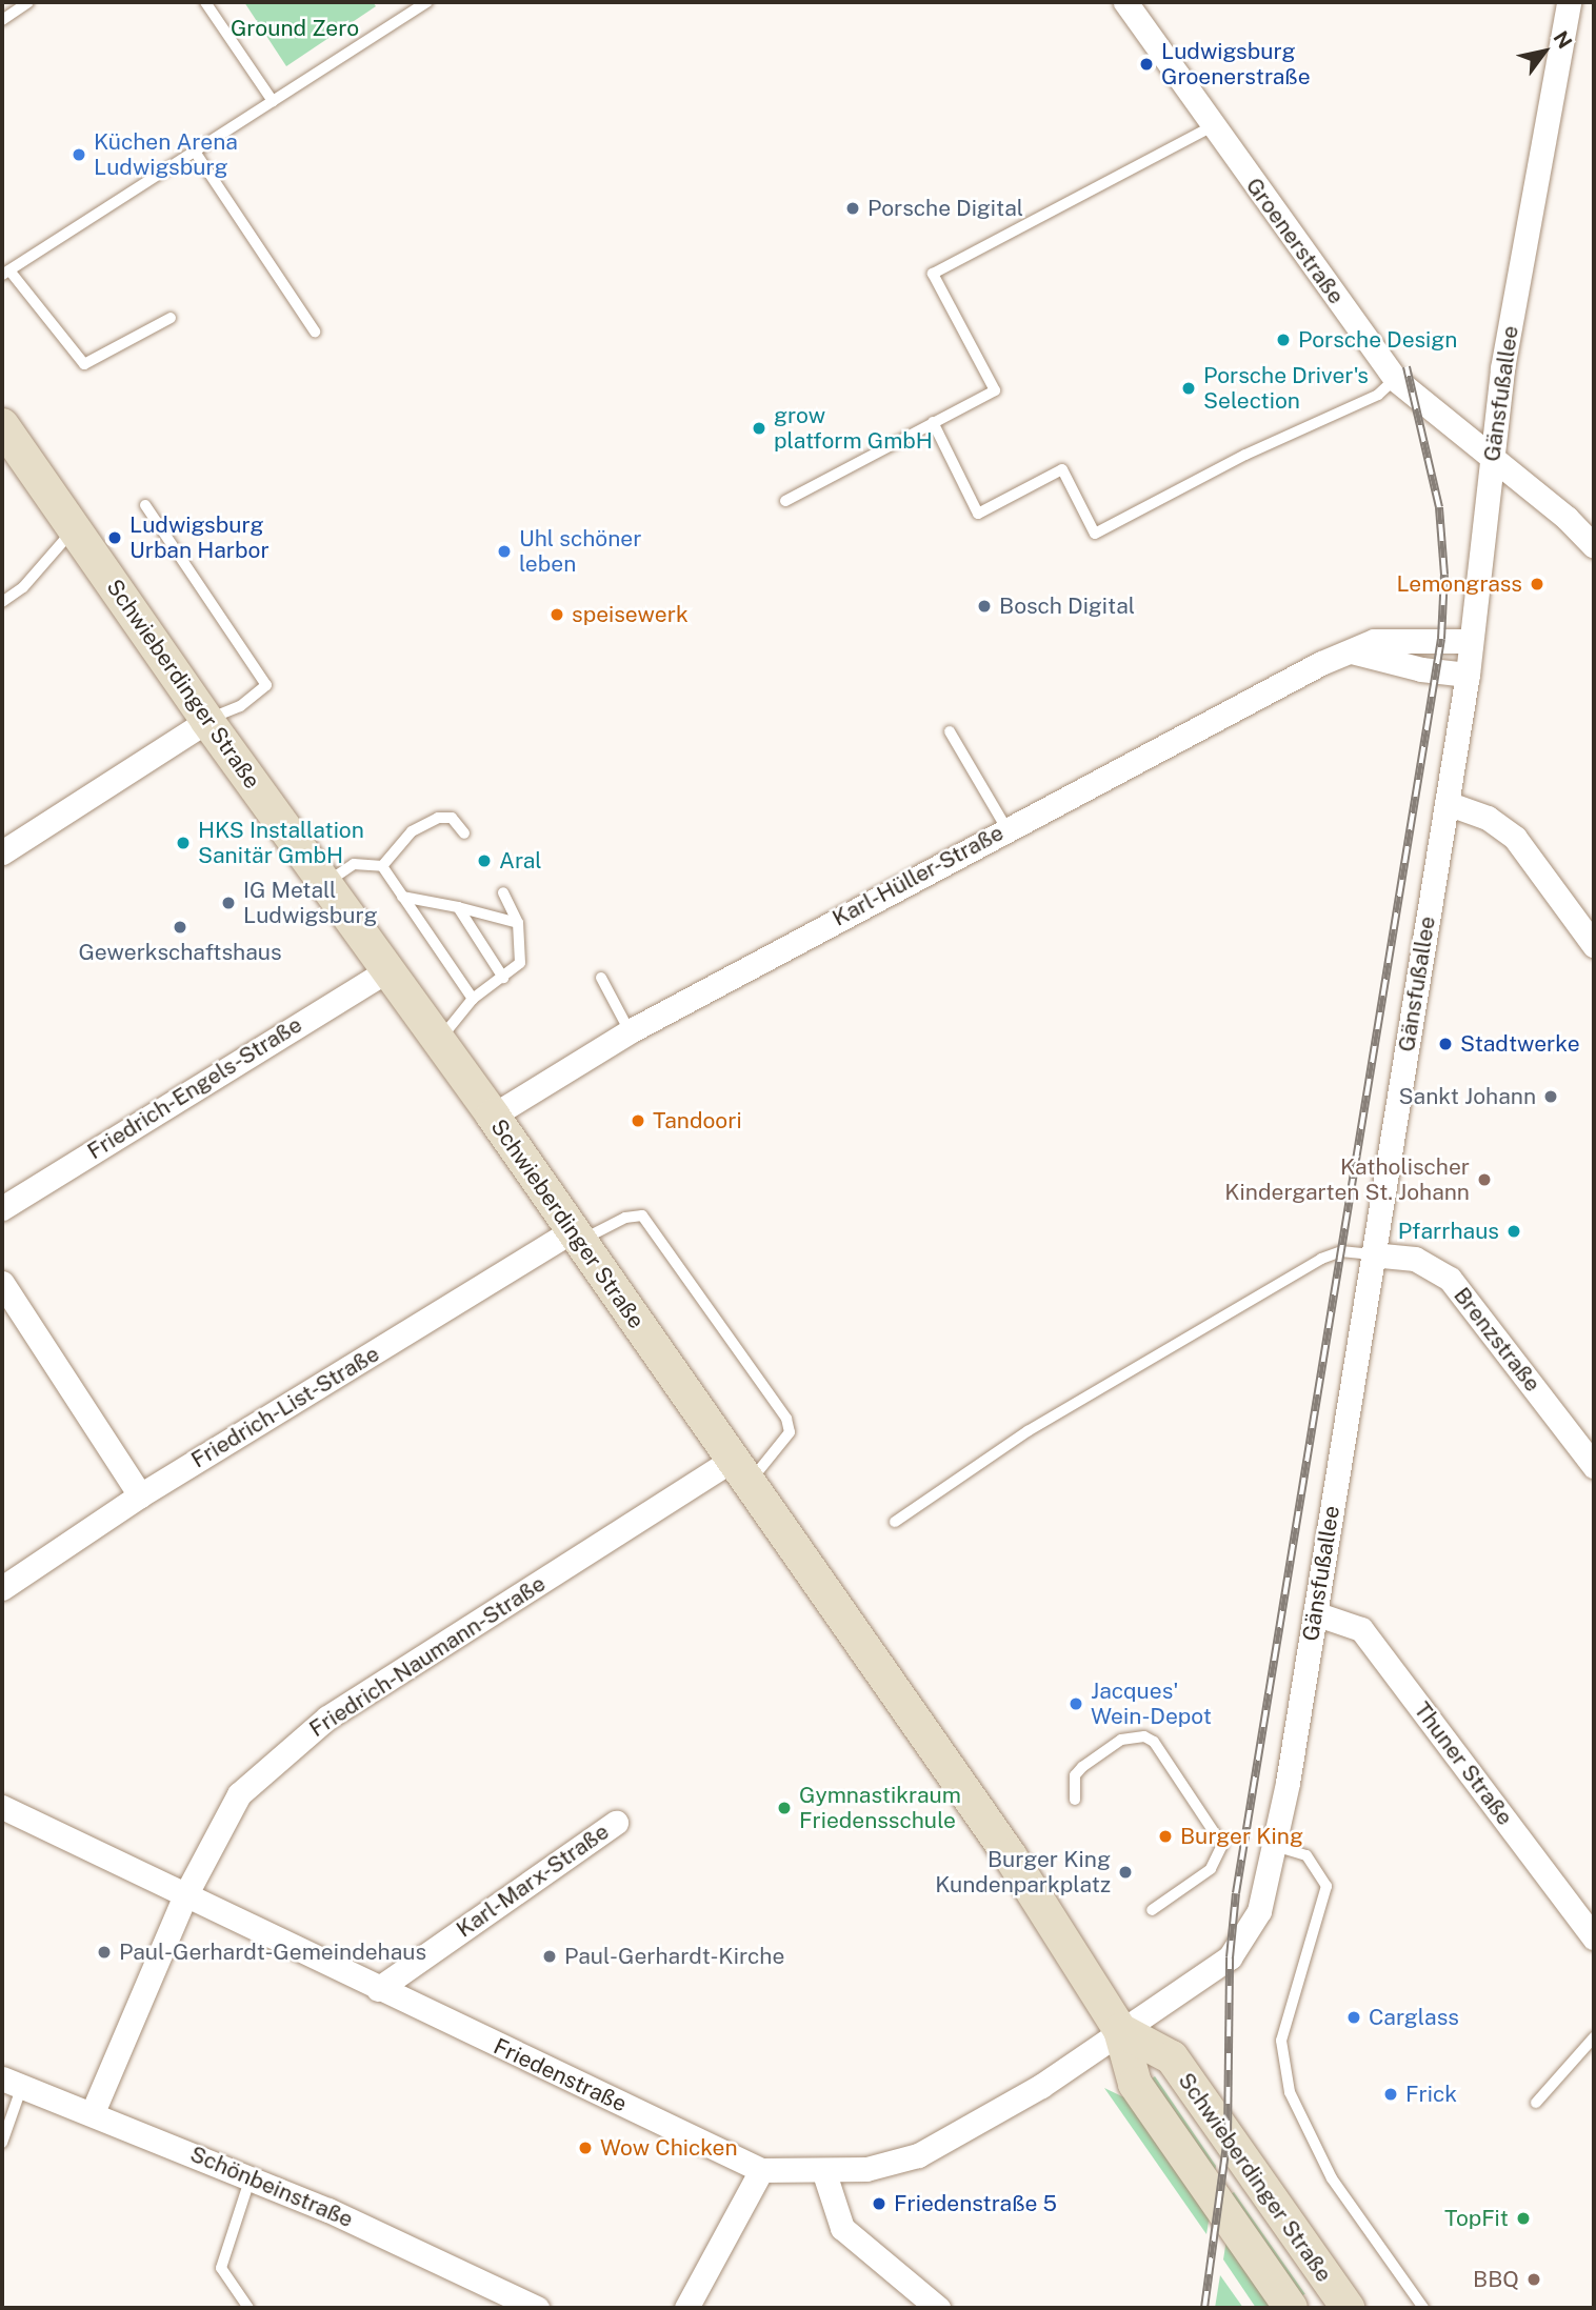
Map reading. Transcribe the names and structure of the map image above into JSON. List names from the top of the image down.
{
  "streets": {
    "main road": ["Schwieberdinger Straße"],
    "street": [
      "Groenerstraße",
      "Gänsfußallee",
      "Karl-Hüller-Straße",
      "Friedrich-Engels-Straße",
      "Brenzstraße",
      "Friedrich-List-Straße",
      "Friedrich-Naumann-Straße",
      "Thuner Straße",
      "Karl-Marx-Straße",
      "Friedenstraße",
      "Schönbeinstraße"
    ]
  },
  "crossings": [
    ["Groenerstraße", "Gänsfußallee"],
    ["Gänsfußallee", "Schwieberdinger Straße"],
    ["Gänsfußallee", "Karl-Hüller-Straße"],
    ["Gänsfußallee", "Brenzstraße"],
    ["Gänsfußallee", "Thuner Straße"],
    ["Gänsfußallee", "Friedenstraße"],
    ["Schwieberdinger Straße", "Karl-Hüller-Straße"],
    ["Schwieberdinger Straße", "Friedrich-Engels-Straße"],
    ["Schwieberdinger Straße", "Friedrich-List-Straße"],
    ["Schwieberdinger Straße", "Friedrich-Naumann-Straße"],
    ["Schwieberdinger Straße", "Friedenstraße"],
    ["Friedrich-Naumann-Straße", "Friedenstraße"],
    ["Friedrich-Naumann-Straße", "Schönbeinstraße"],
    ["Karl-Marx-Straße", "Friedenstraße"]
  ],
  "parks": ["Ground Zero"],
  "places": [
    "Ludwigsburg Groenerstraße",
    "Küchen Arena Ludwigsburg",
    "Porsche Digital",
    "Porsche Design",
    "Porsche Driver's Selection",
    "grow platform GmbH",
    "Ludwigsburg Urban Harbor",
    "Uhl schöner leben",
    "Lemongrass",
    "Bosch Digital",
    "speisewerk",
    "HKS Installation Sanitär GmbH",
    "Aral",
    "IG Metall Ludwigsburg",
    "Gewerkschaftshaus",
    "Stadtwerke",
    "Sankt Johann",
    "Tandoori",
    "Katholischer Kindergarten St. Johann",
    "Pfarrhaus",
    "Jacques' Wein-Depot",
    "Gymnastikraum Friedensschule",
    "Burger King",
    "Burger King Kundenparkplatz",
    "Paul-Gerhardt-Gemeindehaus",
    "Paul-Gerhardt-Kirche",
    "Carglass",
    "Frick",
    "Wow Chicken",
    "Friedenstraße 5",
    "TopFit",
    "BBQ"
  ],
  "north": "top right"
}
